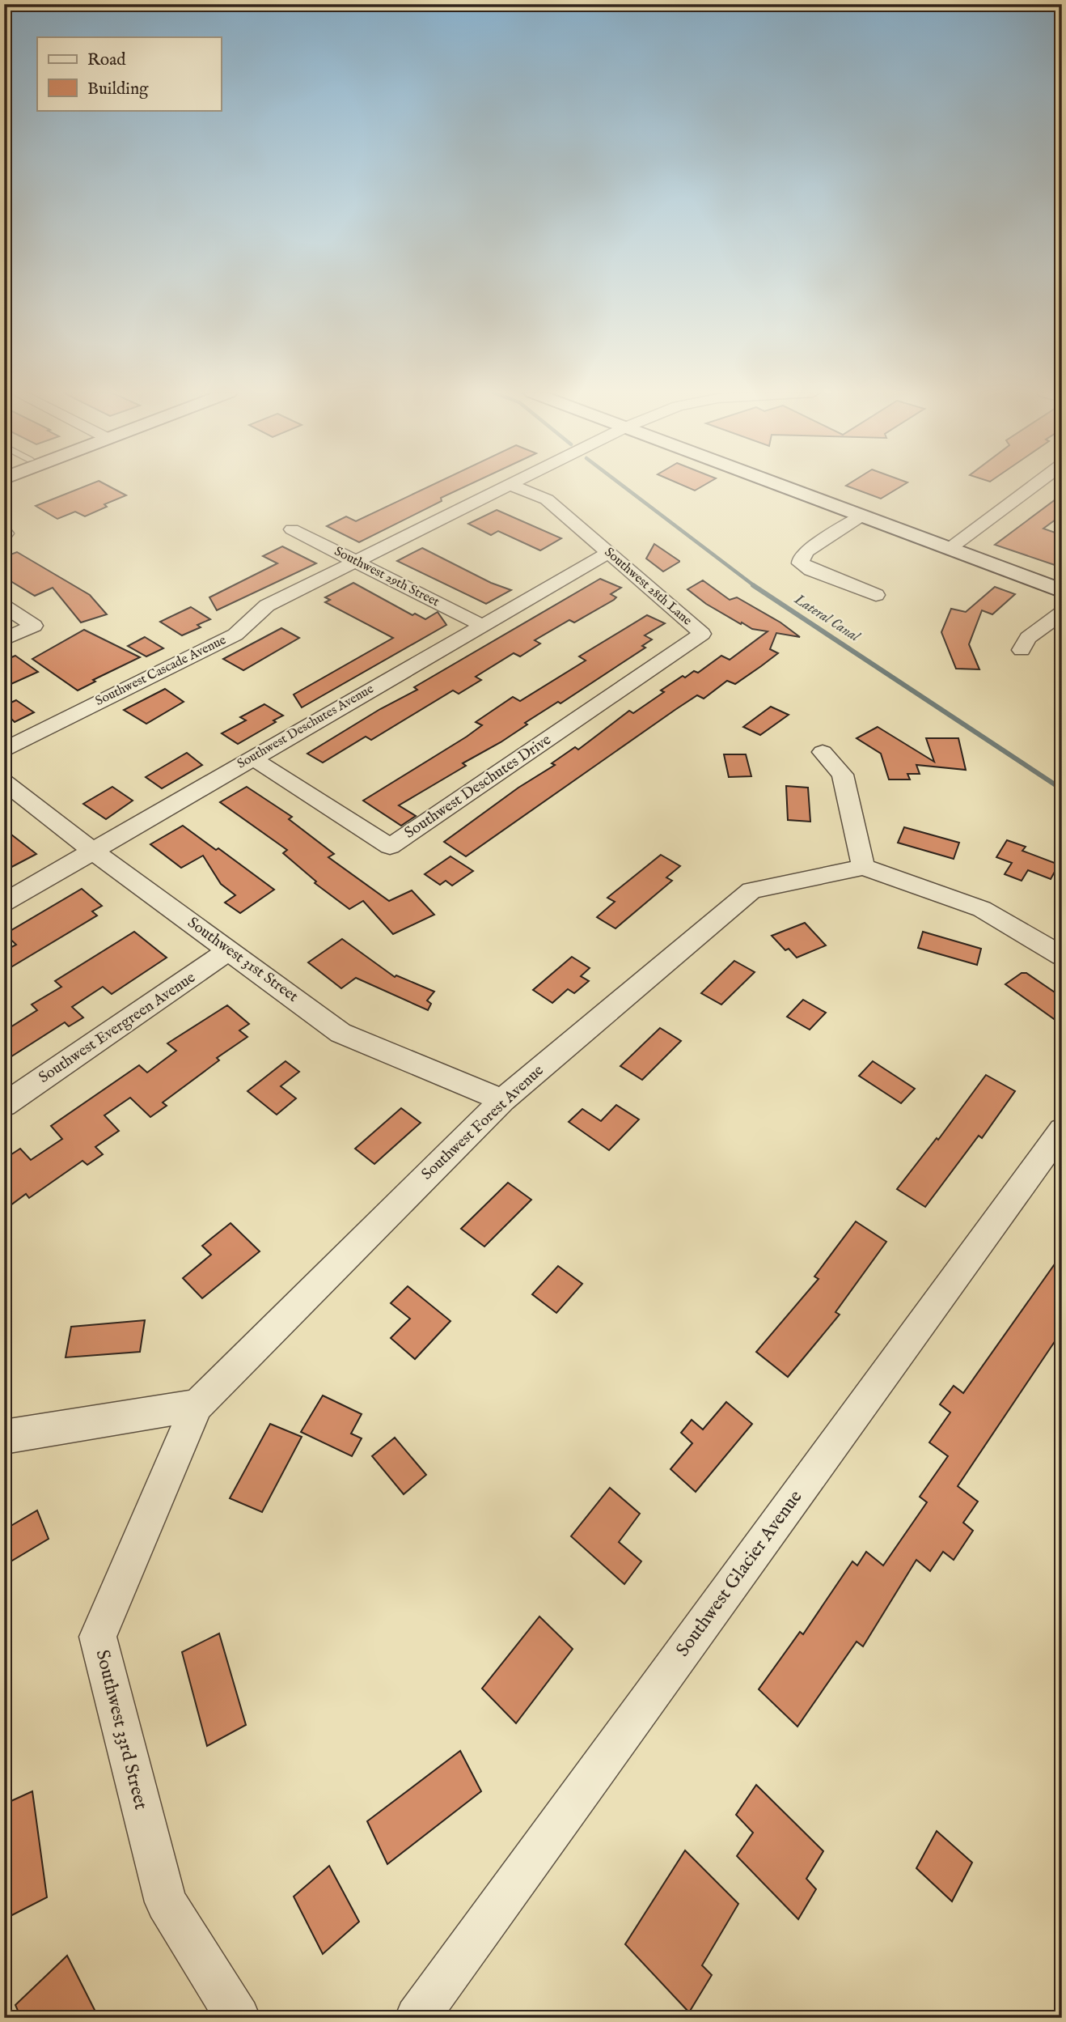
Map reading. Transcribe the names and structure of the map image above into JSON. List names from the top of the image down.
{
  "streets": {
    "street": [
      "Southwest 29th Street",
      "Southwest 28th Lane",
      "Southwest Cascade Avenue",
      "Southwest Deschutes Avenue",
      "Southwest Deschutes Drive",
      "Southwest 31st Street",
      "Southwest Evergreen Avenue",
      "Southwest Forest Avenue",
      "Southwest Glacier Avenue",
      "Southwest 33rd Street"
    ]
  },
  "crossings": [
    ["Southwest 29th Street", "Southwest Cascade Avenue"],
    ["Southwest 29th Street", "Southwest Deschutes Avenue"],
    ["Southwest 28th Lane", "Southwest Deschutes Avenue"],
    ["Southwest 28th Lane", "Southwest Deschutes Drive"],
    ["Southwest Deschutes Avenue", "Southwest Deschutes Drive"],
    ["Southwest Deschutes Avenue", "Southwest 31st Street"],
    ["Southwest 31st Street", "Southwest Evergreen Avenue"],
    ["Southwest 31st Street", "Southwest Forest Avenue"],
    ["Southwest Forest Avenue", "Southwest 33rd Street"]
  ],
  "water": ["Lateral Canal"],
  "legend": ["Road", "Building"]
}
